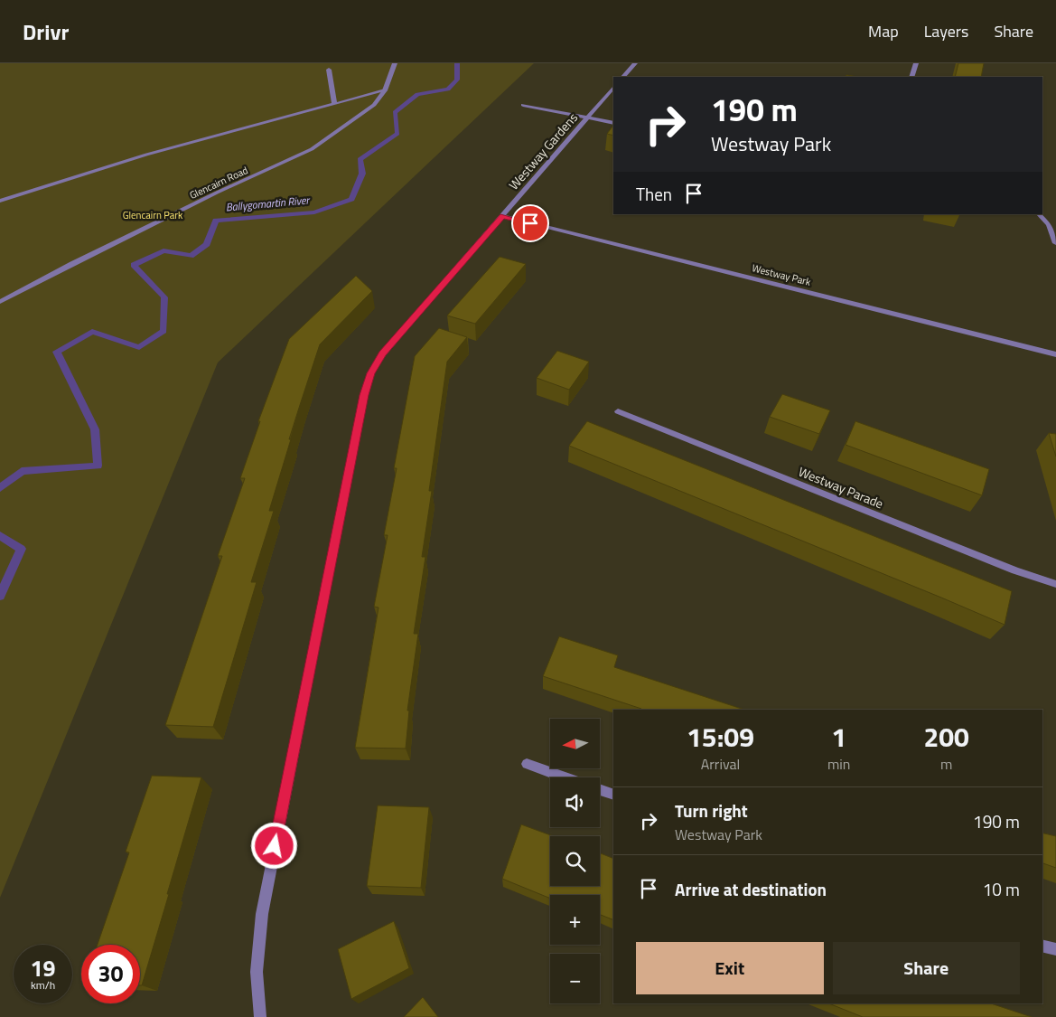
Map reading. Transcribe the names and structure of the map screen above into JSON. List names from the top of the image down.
{
  "streets": {
    "street": [
      "Westway Gardens",
      "Glencairn Road",
      "Westway Park",
      "Westway Parade"
    ]
  },
  "crossings": [
    ["Westway Gardens", "Westway Park"]
  ],
  "water": ["Ballygomartin River"],
  "parks": ["Glencairn Park"],
  "north": "left",
  "page": {
    "header": "Drivr",
    "nav": ["Map", "Layers", "Share"],
    "turn": ["190 m", "Westway Park"],
    "then": "Then",
    "eta": [
      "15:09",
      "Arrival",
      "1",
      "min",
      "200",
      "m"
    ],
    "map_buttons": ["+", "−"],
    "list": [
      {
        "name": "Turn right",
        "note": "Westway Park",
        "value": "190 m"
      },
      {
        "name": "Arrive at destination",
        "value": "10 m"
      }
    ],
    "buttons": ["Exit", "Share"],
    "speed": "19 km/h",
    "limit": "30"
  }
}
